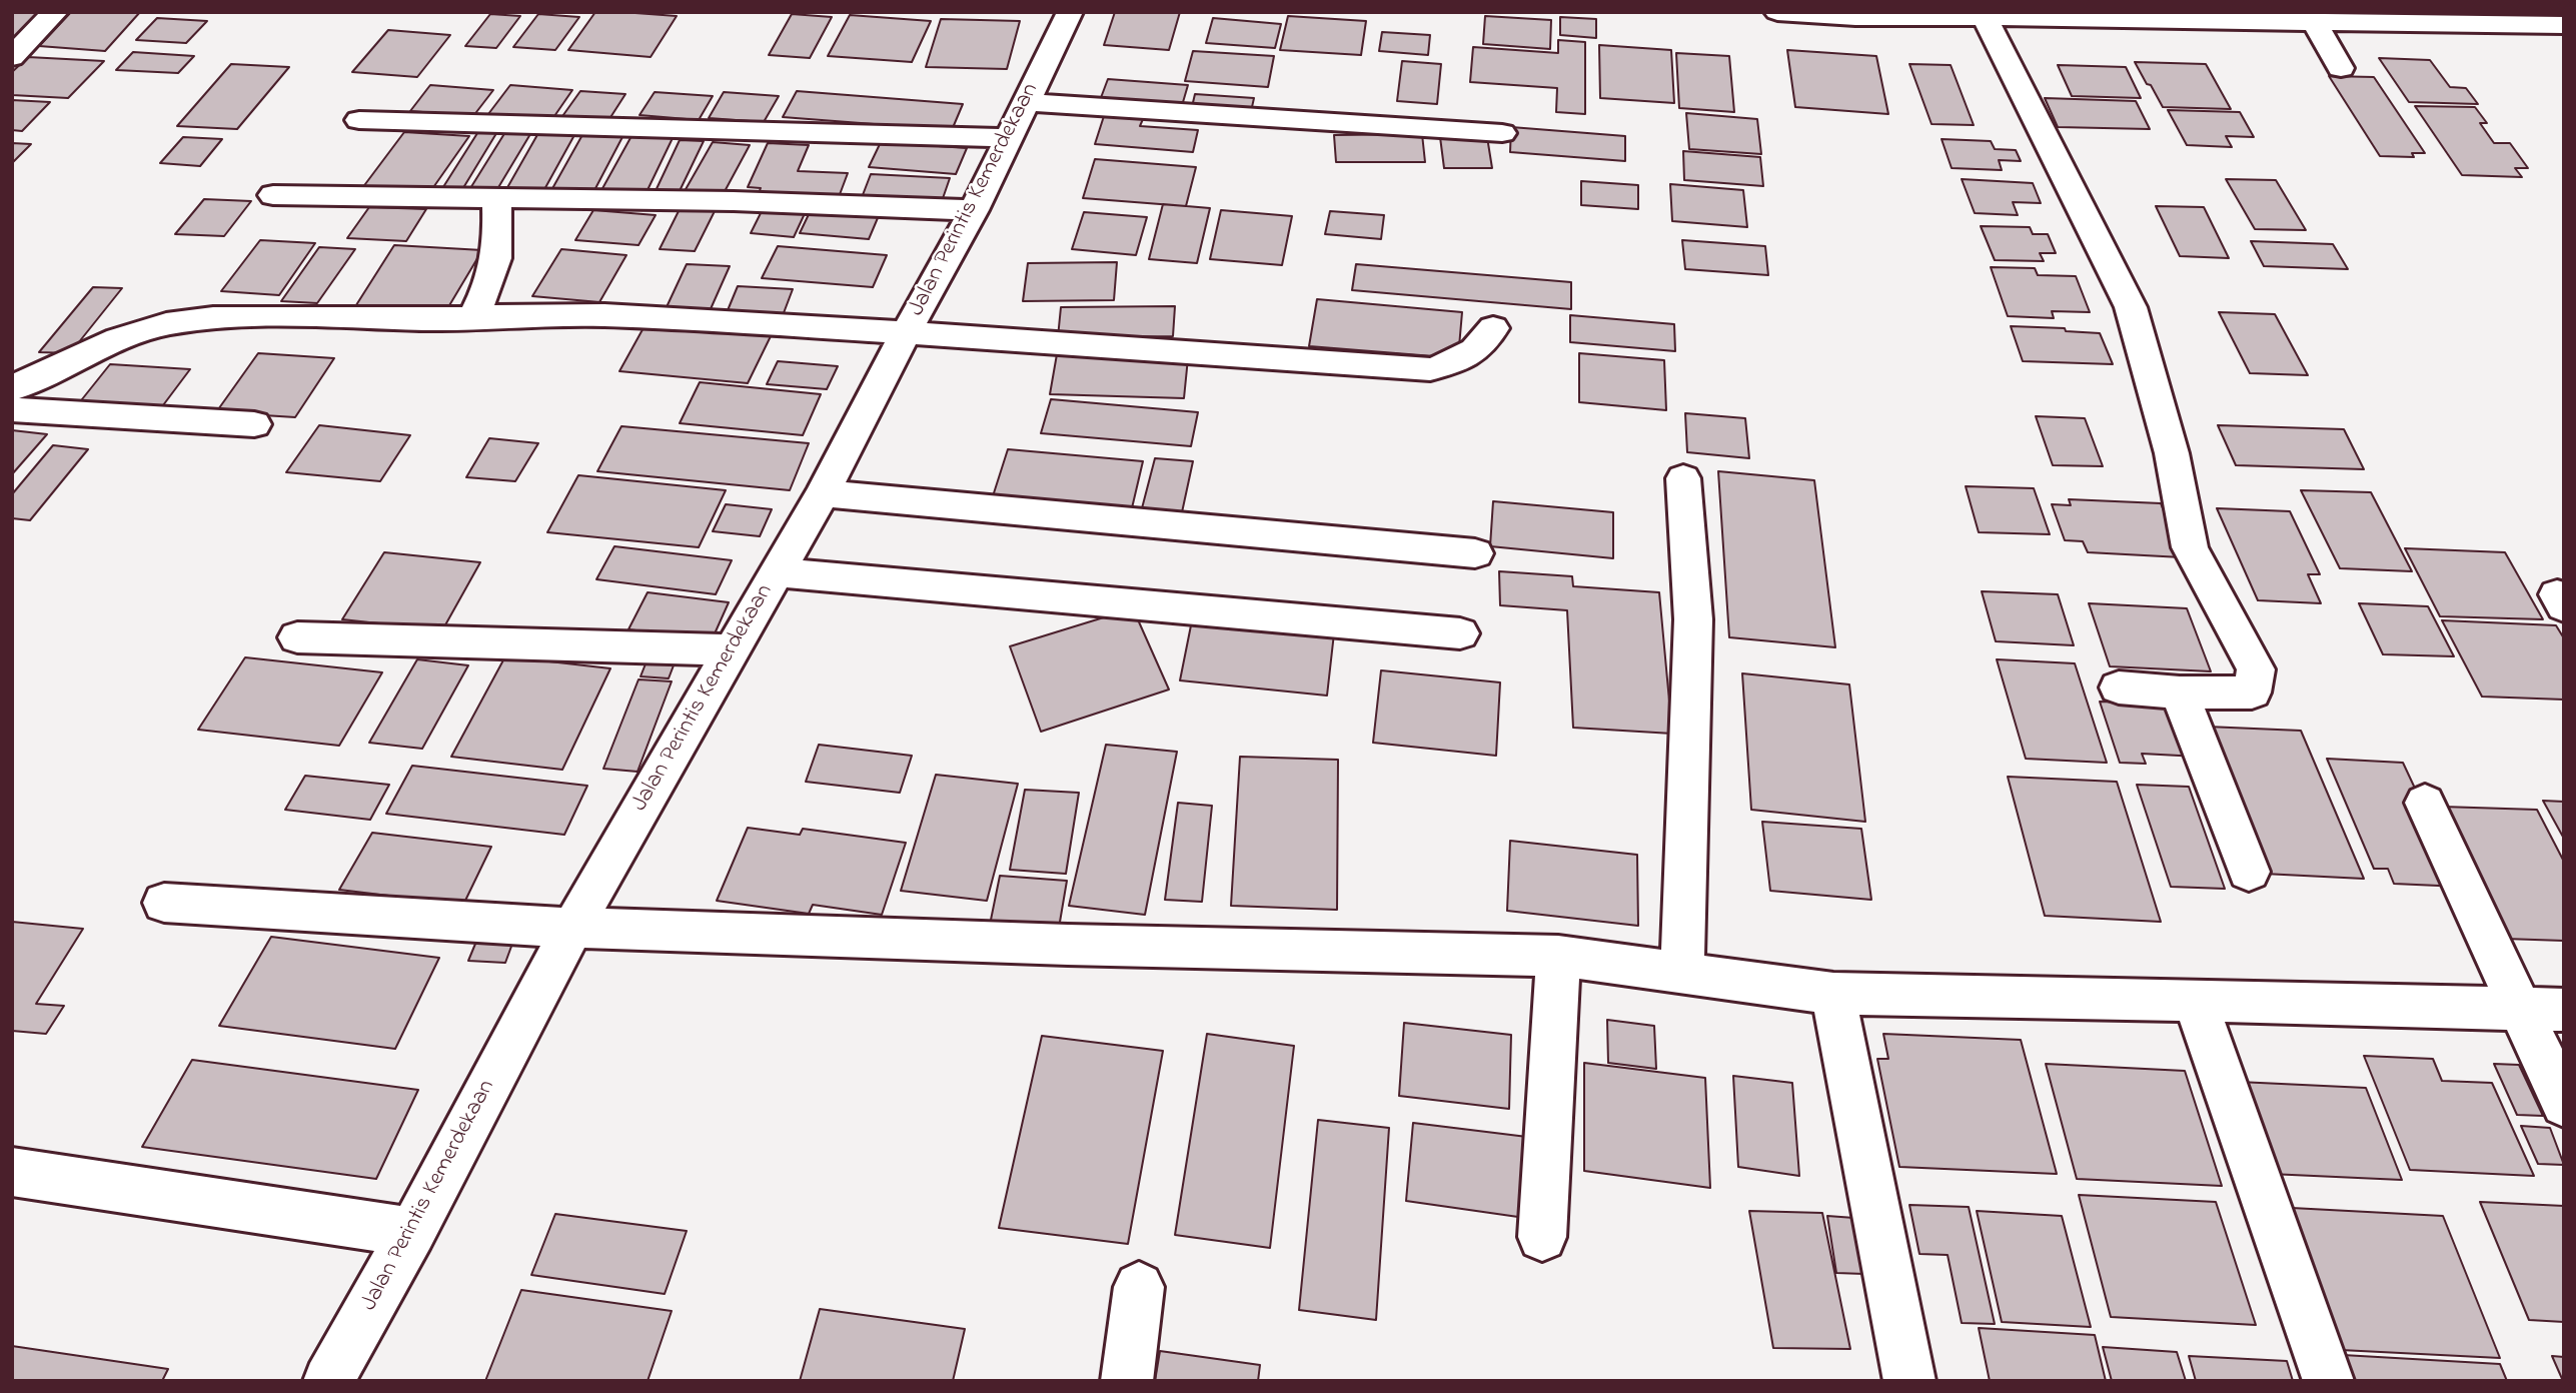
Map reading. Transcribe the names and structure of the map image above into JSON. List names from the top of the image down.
{
  "streets": {
    "street": ["Jalan Perintis Kemerdekaan"]
  }
}
